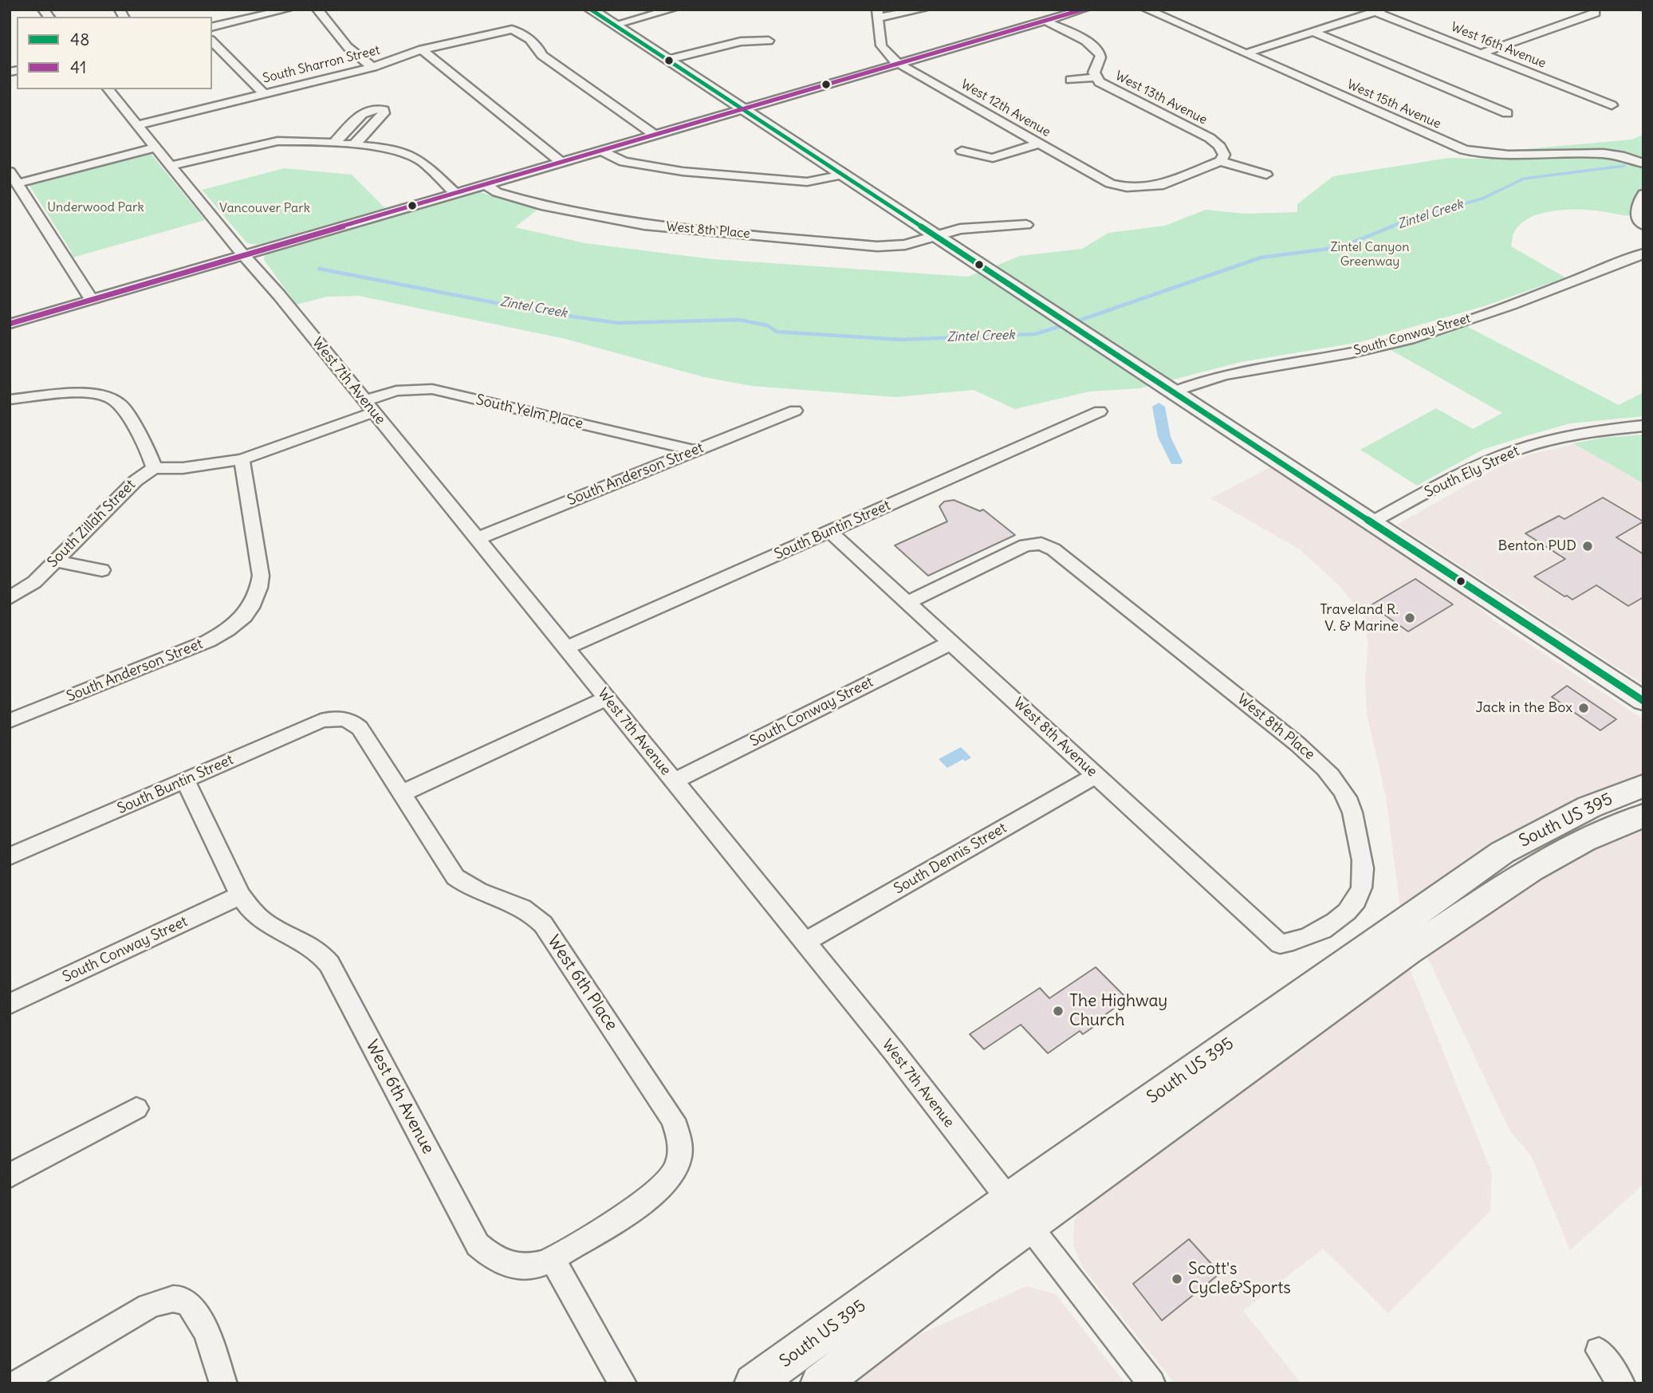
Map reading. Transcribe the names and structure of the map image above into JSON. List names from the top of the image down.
{
  "streets": {
    "highway": ["South US 395"],
    "street": [
      "West 16th Avenue",
      "South Sharron Street",
      "West 13th Avenue",
      "West 15th Avenue",
      "West 12th Avenue",
      "West 8th Place",
      "South Conway Street",
      "West 7th Avenue",
      "South Yelm Place",
      "South Ely Street",
      "South Anderson Street",
      "South Zillah Street",
      "South Buntin Street",
      "West 8th Avenue",
      "South Dennis Street",
      "West 6th Place",
      "West 6th Avenue"
    ]
  },
  "crossings": [
    ["South Sharron Street", "West 7th Avenue"],
    ["West 13th Avenue", "West 12th Avenue"],
    ["West 8th Place", "West 8th Avenue"],
    ["South Conway Street", "West 7th Avenue"],
    ["South Conway Street", "West 8th Avenue"],
    ["South Conway Street", "West 6th Avenue"],
    ["West 7th Avenue", "South Yelm Place"],
    ["West 7th Avenue", "South Anderson Street"],
    ["West 7th Avenue", "South Buntin Street"],
    ["West 7th Avenue", "South US 395"],
    ["West 7th Avenue", "South Dennis Street"],
    ["South Yelm Place", "South Anderson Street"],
    ["South Buntin Street", "West 8th Avenue"],
    ["South Buntin Street", "West 6th Place"],
    ["South Buntin Street", "West 6th Avenue"],
    ["West 8th Avenue", "South Dennis Street"],
    ["West 6th Place", "West 6th Avenue"]
  ],
  "water": ["Zintel Creek"],
  "parks": ["Underwood Park", "Vancouver Park", "Zintel Canyon Greenway"],
  "places": [
    "Benton PUD",
    "Traveland R. V. & Marine",
    "Jack in the Box",
    "The Highway Church",
    "Scott's Cycle&Sports"
  ],
  "lines": ["transit line 48", "transit line 41"],
  "legend": ["48", "41"]
}
